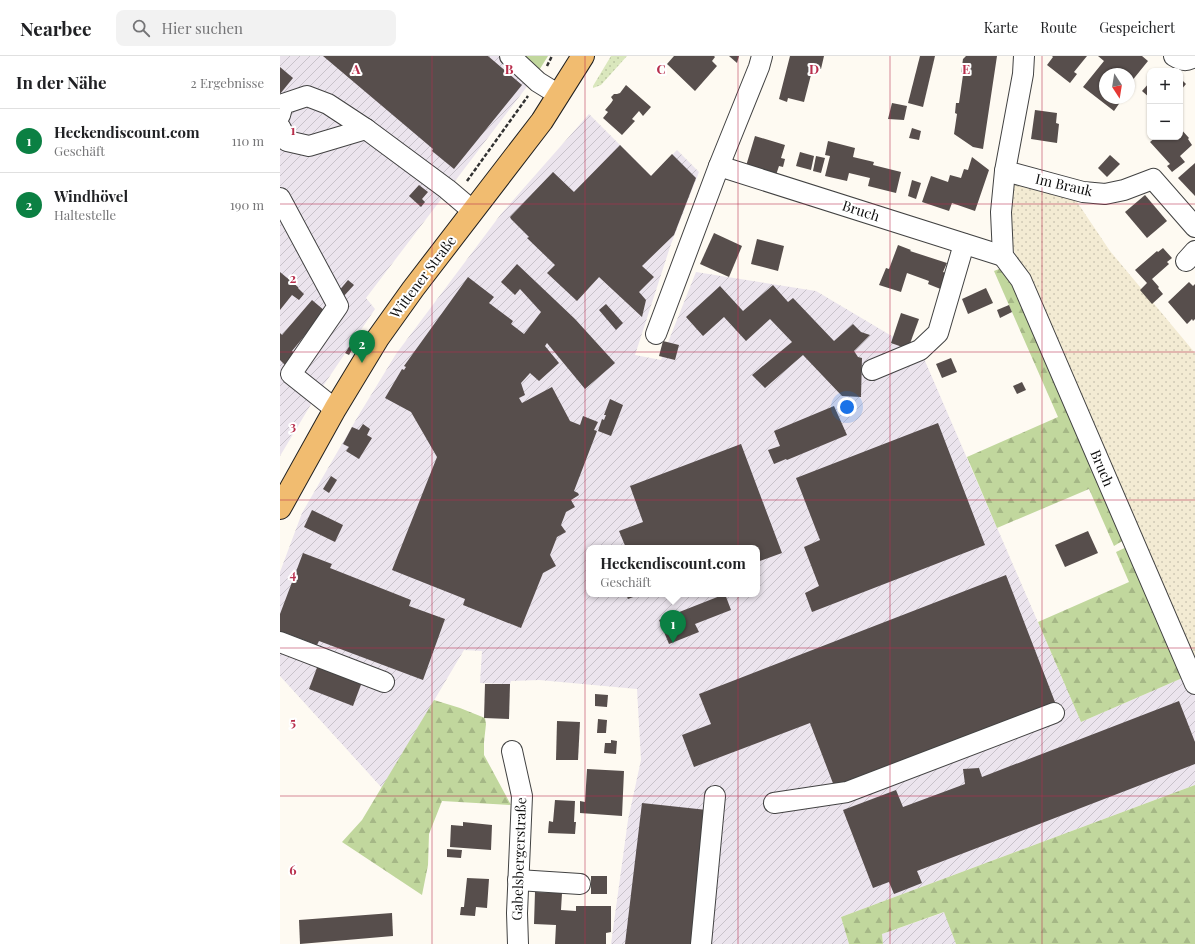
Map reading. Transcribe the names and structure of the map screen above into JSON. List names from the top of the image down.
{
  "streets": {
    "main road": ["Wittener Straße"],
    "street": ["Im Brauk", "Bruch", "Gabelsbergerstraße"]
  },
  "north": "bottom",
  "page": {
    "header": "Nearbee",
    "search": "Hier suchen",
    "nav": ["Karte", "Route", "Gespeichert"],
    "heading": ["In der Nähe", "2 Ergebnisse"],
    "map_buttons": ["+", "−"],
    "list": [
      {
        "mark": "1",
        "name": "Heckendiscount.com",
        "note": "Geschäft",
        "value": "110 m"
      },
      {
        "mark": "2",
        "name": "Windhövel",
        "note": "Haltestelle",
        "value": "190 m"
      }
    ],
    "pins": ["2", "1"],
    "popup": ["Heckendiscount.com", "Geschäft"]
  },
  "grid": {
    "columns": [
      "A",
      "B",
      "C",
      "D",
      "E"
    ],
    "rows": [
      "1",
      "2",
      "3",
      "4",
      "5",
      "6"
    ]
  }
}
